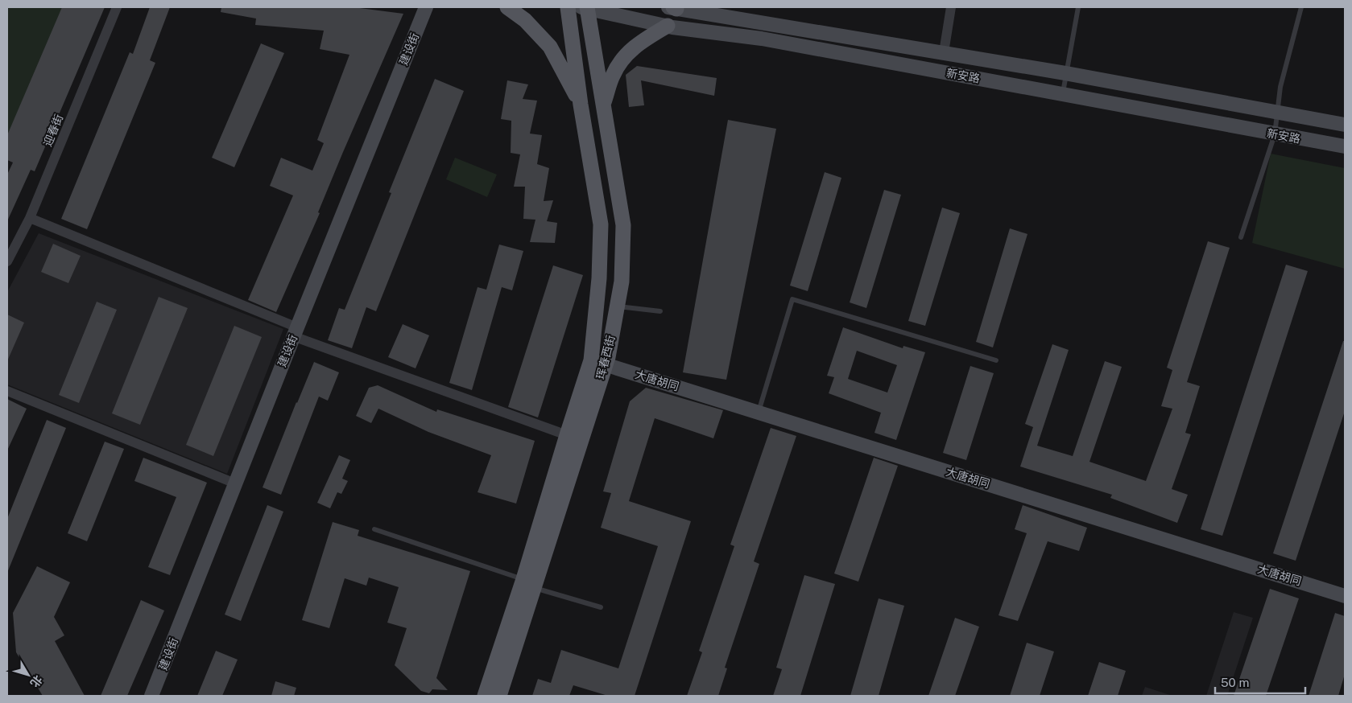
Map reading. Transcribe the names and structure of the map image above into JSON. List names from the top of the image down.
{
  "streets": {
    "main road": ["珲春西街"],
    "street": [
      "建设街",
      "新安路",
      "迎春街",
      "大唐胡同"
    ]
  },
  "crossings": [
    ["新安路", "珲春西街"],
    ["珲春西街", "大唐胡同"]
  ],
  "scale_bar": "50 m",
  "north": "bottom right"
}
